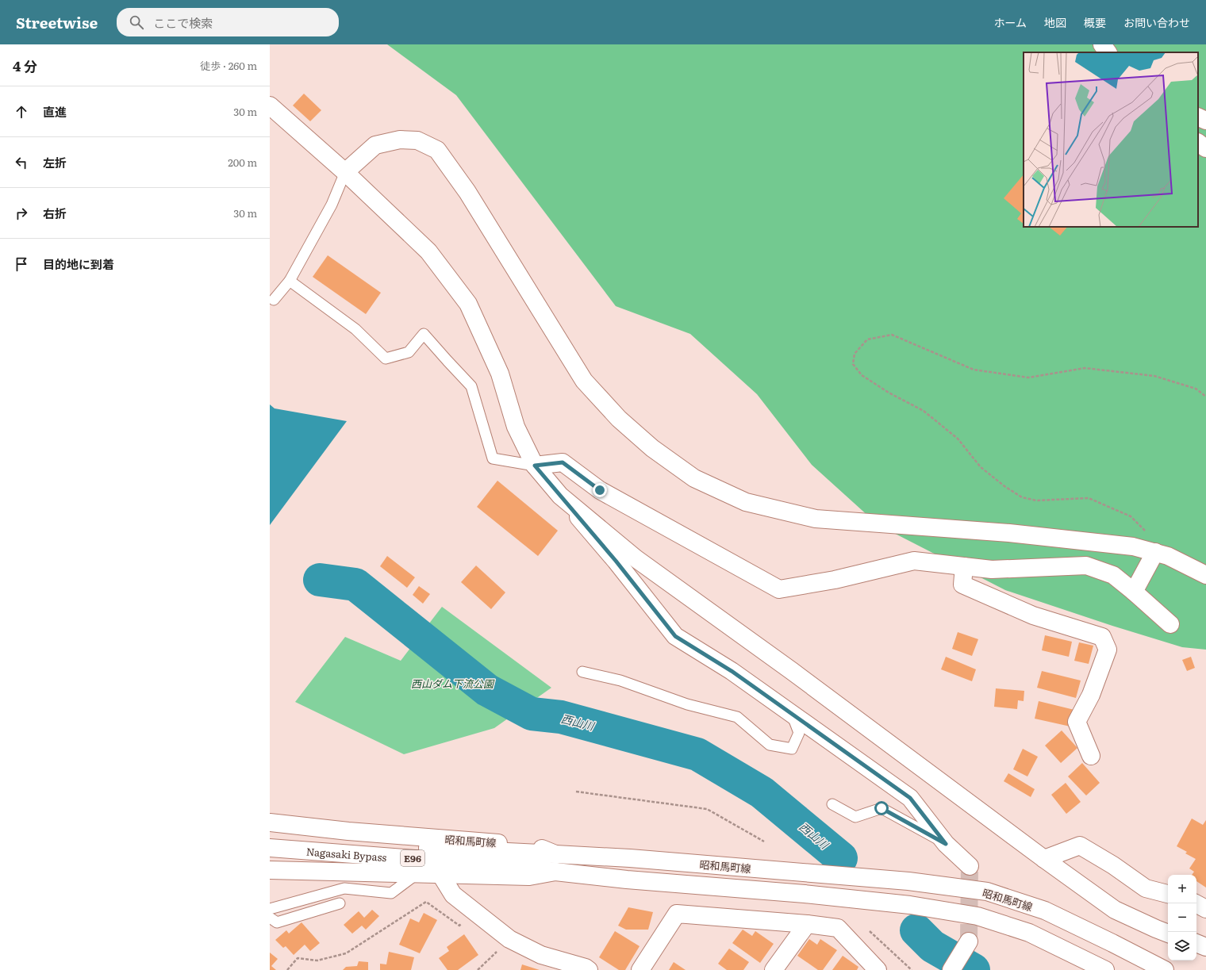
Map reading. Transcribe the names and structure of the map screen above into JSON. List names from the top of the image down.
{
  "streets": {
    "main road": ["昭和馬町線", "Nagasaki Bypass", "E96"]
  },
  "crossings": [
    ["昭和馬町線", "Nagasaki Bypass"]
  ],
  "water": ["西山川"],
  "parks": ["西山ダム下流公園"],
  "page": {
    "header": "Streetwise",
    "search": "ここで検索",
    "nav": [
      "ホーム",
      "地図",
      "概要",
      "お問い合わせ"
    ],
    "heading": ["4 分", "徒歩 · 260 m"],
    "list": [
      ["直進", "30 m"],
      ["左折", "200 m"],
      ["右折", "30 m"],
      "目的地に到着"
    ],
    "map_buttons": ["+", "−"]
  }
}
